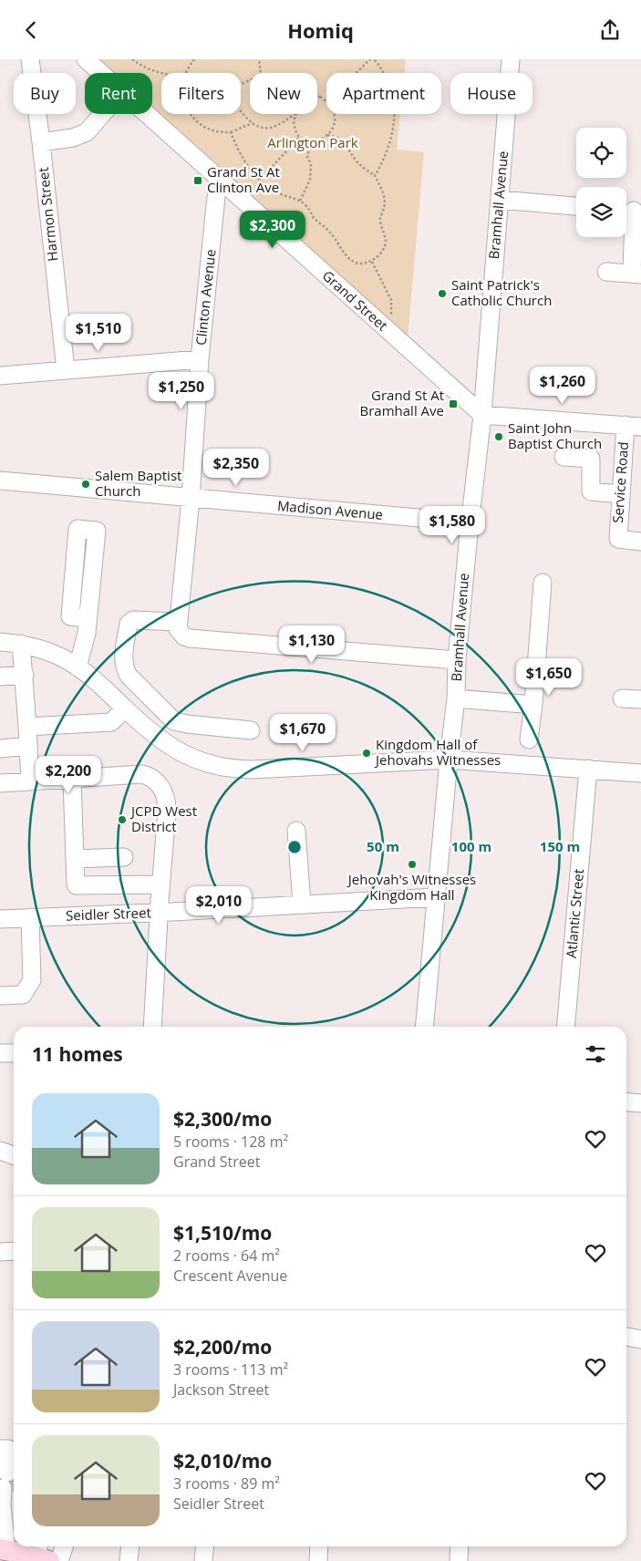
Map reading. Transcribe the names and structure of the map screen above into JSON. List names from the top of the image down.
{
  "streets": {
    "street": [
      "Bramhall Avenue",
      "Harmon Street",
      "Clinton Avenue",
      "Grand Street",
      "Service Road",
      "Madison Avenue",
      "Atlantic Street",
      "Seidler Street"
    ]
  },
  "crossings": [
    ["Bramhall Avenue", "Grand Street"],
    ["Bramhall Avenue", "Madison Avenue"],
    ["Bramhall Avenue", "Seidler Street"],
    ["Clinton Avenue", "Grand Street"],
    ["Clinton Avenue", "Madison Avenue"]
  ],
  "parks": ["Arlington Park"],
  "places": {
    "transit": ["Grand St At Clinton Ave", "Grand St At Bramhall Ave"],
    "other": [
      "Saint Patrick's Catholic Church",
      "Saint John Baptist Church",
      "Salem Baptist Church",
      "Kingdom Hall of Jehovahs Witnesses",
      "JCPD West District",
      "Jehovah's Witnesses Kingdom Hall"
    ]
  },
  "page": {
    "header": "Homiq",
    "chip": [
      "Buy",
      "Rent",
      "Filters",
      "New",
      "Apartment",
      "House"
    ],
    "price": [
      "$2,300",
      "$1,510",
      "$1,260",
      "$1,250",
      "$2,350",
      "$1,580",
      "$1,130",
      "$1,650",
      "$1,670",
      "$2,200",
      "$2,010"
    ],
    "heading": "11 homes",
    "list": [
      {
        "name": "$2,300/mo",
        "note": "5 rooms · 128 m² · Grand Street"
      },
      {
        "name": "$1,510/mo",
        "note": "2 rooms · 64 m² · Crescent Avenue"
      },
      {
        "name": "$2,200/mo",
        "note": "3 rooms · 113 m² · Jackson Street"
      },
      {
        "name": "$2,010/mo",
        "note": "3 rooms · 89 m² · Seidler Street"
      }
    ]
  },
  "rings": ["50 m", "100 m", "150 m"]
}
